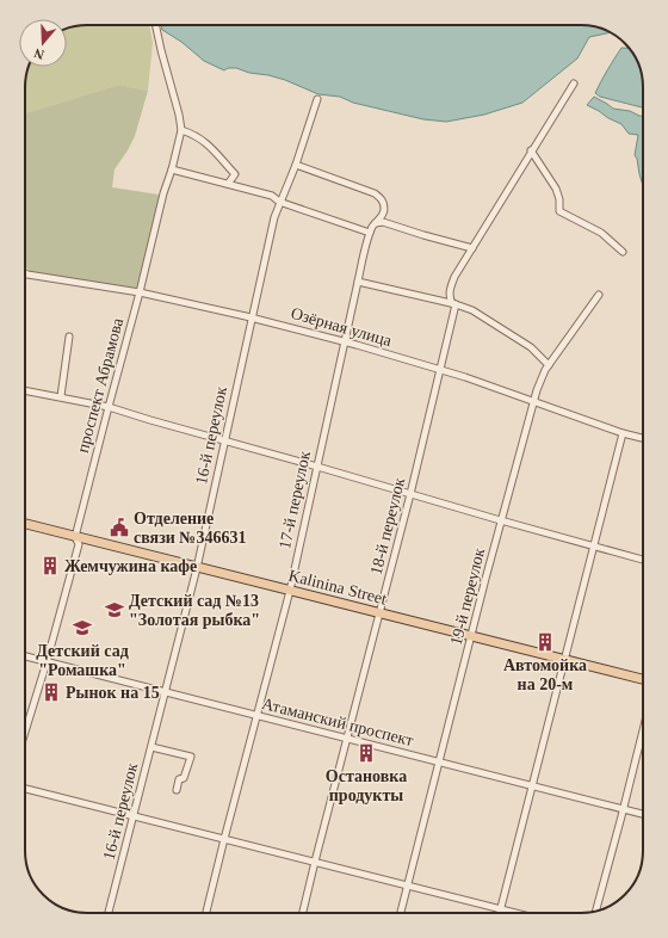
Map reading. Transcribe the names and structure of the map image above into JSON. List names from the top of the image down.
{
  "streets": {
    "main road": ["Kalinina Street"],
    "street": [
      "Озёрная улица",
      "проспект Абрамова",
      "16-й переулок",
      "17-й переулок",
      "18-й переулок",
      "19-й переулок",
      "Атаманский проспект"
    ]
  },
  "crossings": [
    ["Озёрная улица", "проспект Абрамова"],
    ["Озёрная улица", "16-й переулок"],
    ["Озёрная улица", "17-й переулок"],
    ["Озёрная улица", "18-й переулок"],
    ["Озёрная улица", "19-й переулок"],
    ["проспект Абрамова", "Kalinina Street"],
    ["проспект Абрамова", "Атаманский проспект"],
    ["16-й переулок", "17-й переулок"],
    ["16-й переулок", "Kalinina Street"],
    ["16-й переулок", "Атаманский проспект"],
    ["17-й переулок", "Kalinina Street"],
    ["17-й переулок", "Атаманский проспект"],
    ["18-й переулок", "Kalinina Street"],
    ["18-й переулок", "Атаманский проспект"],
    ["Kalinina Street", "19-й переулок"],
    ["19-й переулок", "Атаманский проспект"]
  ],
  "places": {
    "public building": ["Отделение связи №346631"],
    "building": [
      "Жемчужина кафе",
      "Автомойка на 20-м",
      "Рынок на 15",
      "Остановка продукты"
    ],
    "school or university": ["Детский сад №13 \"Золотая рыбка\"", "Детский сад \"Ромашка\""]
  },
  "north": "bottom"
}
